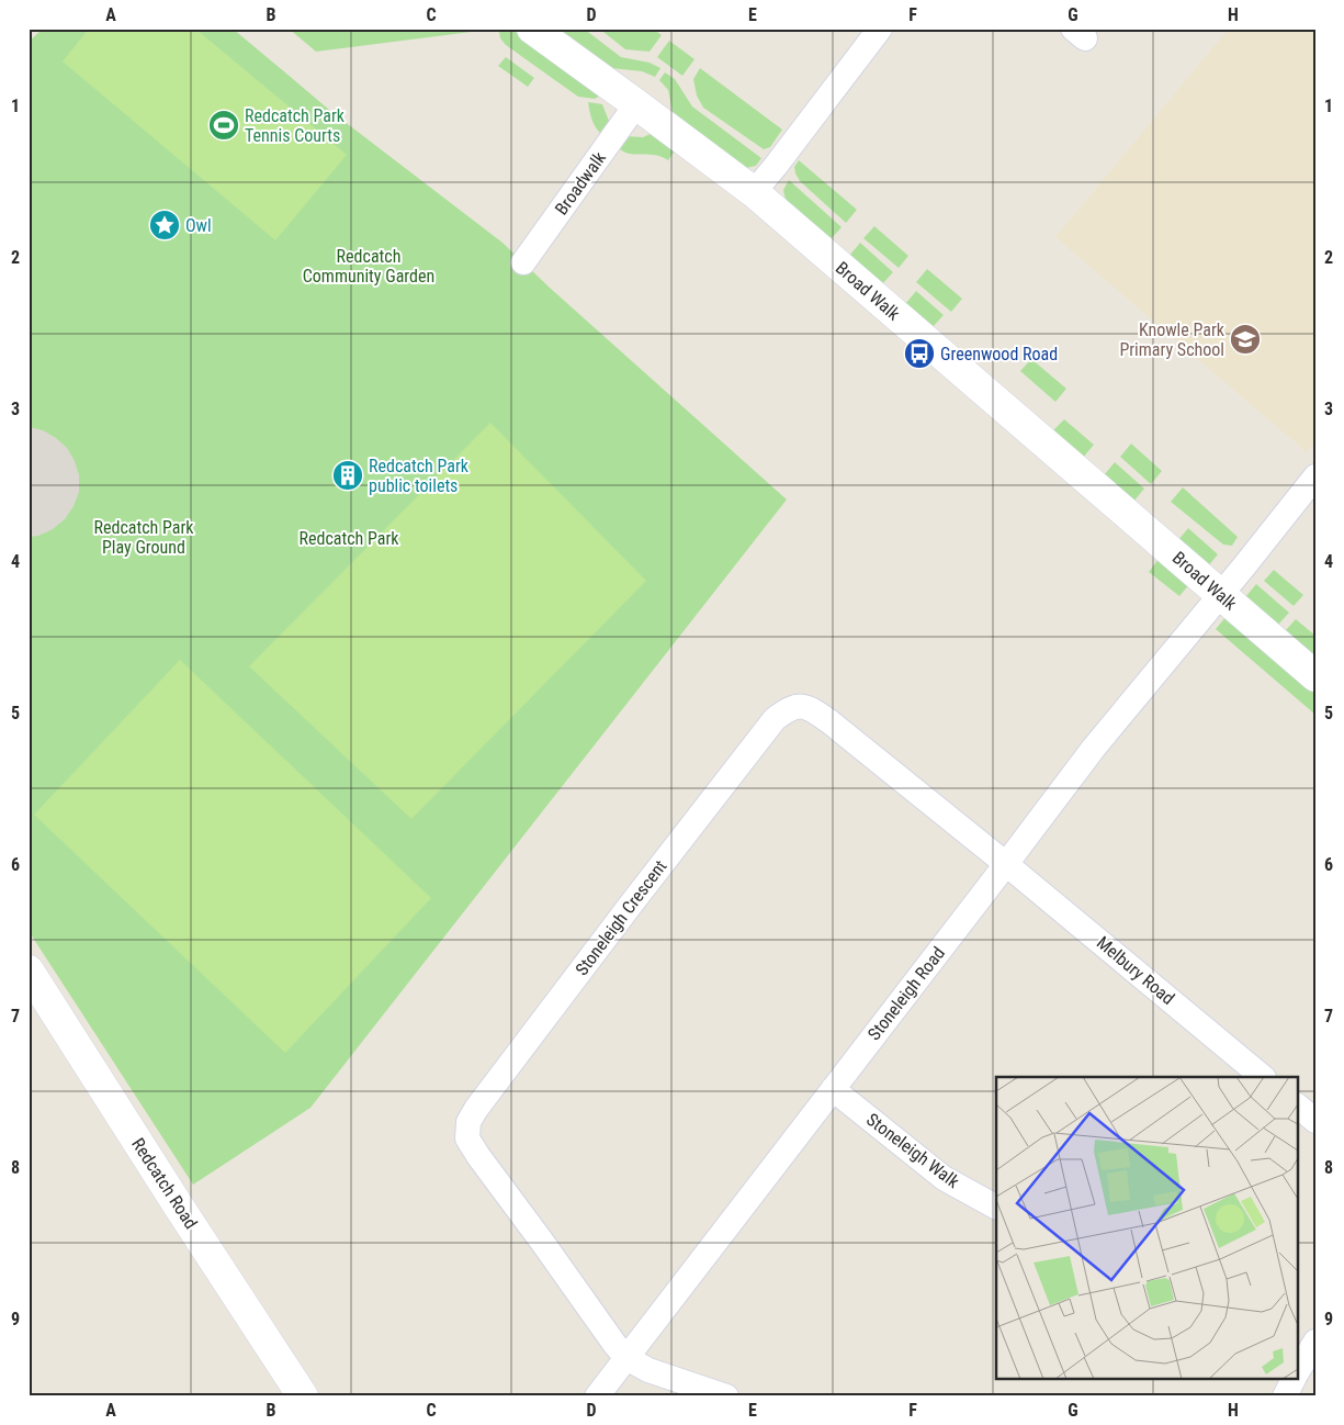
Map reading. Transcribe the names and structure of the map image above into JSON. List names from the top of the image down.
{
  "streets": {
    "street": [
      "Broadwalk",
      "Broad Walk",
      "Stoneleigh Crescent",
      "Melbury Road",
      "Stoneleigh Road",
      "Stoneleigh Walk",
      "Redcatch Road"
    ]
  },
  "crossings": [
    ["Broadwalk", "Broad Walk"],
    ["Broad Walk", "Stoneleigh Road"],
    ["Stoneleigh Crescent", "Melbury Road"],
    ["Stoneleigh Crescent", "Stoneleigh Road"],
    ["Melbury Road", "Stoneleigh Road"],
    ["Stoneleigh Road", "Stoneleigh Walk"]
  ],
  "parks": ["Redcatch Community Garden", "Redcatch Park Play Ground", "Redcatch Park"],
  "places": {
    "sports": ["Redcatch Park Tennis Courts"],
    "place": ["Owl"],
    "school or university": ["Knowle Park Primary School"],
    "bus stop": ["Greenwood Road"],
    "building": ["Redcatch Park public toilets"]
  },
  "grid": {
    "columns": [
      "A",
      "B",
      "C",
      "D",
      "E",
      "F",
      "G",
      "H"
    ],
    "rows": [
      "1",
      "2",
      "3",
      "4",
      "5",
      "6",
      "7",
      "8",
      "9"
    ]
  }
}
